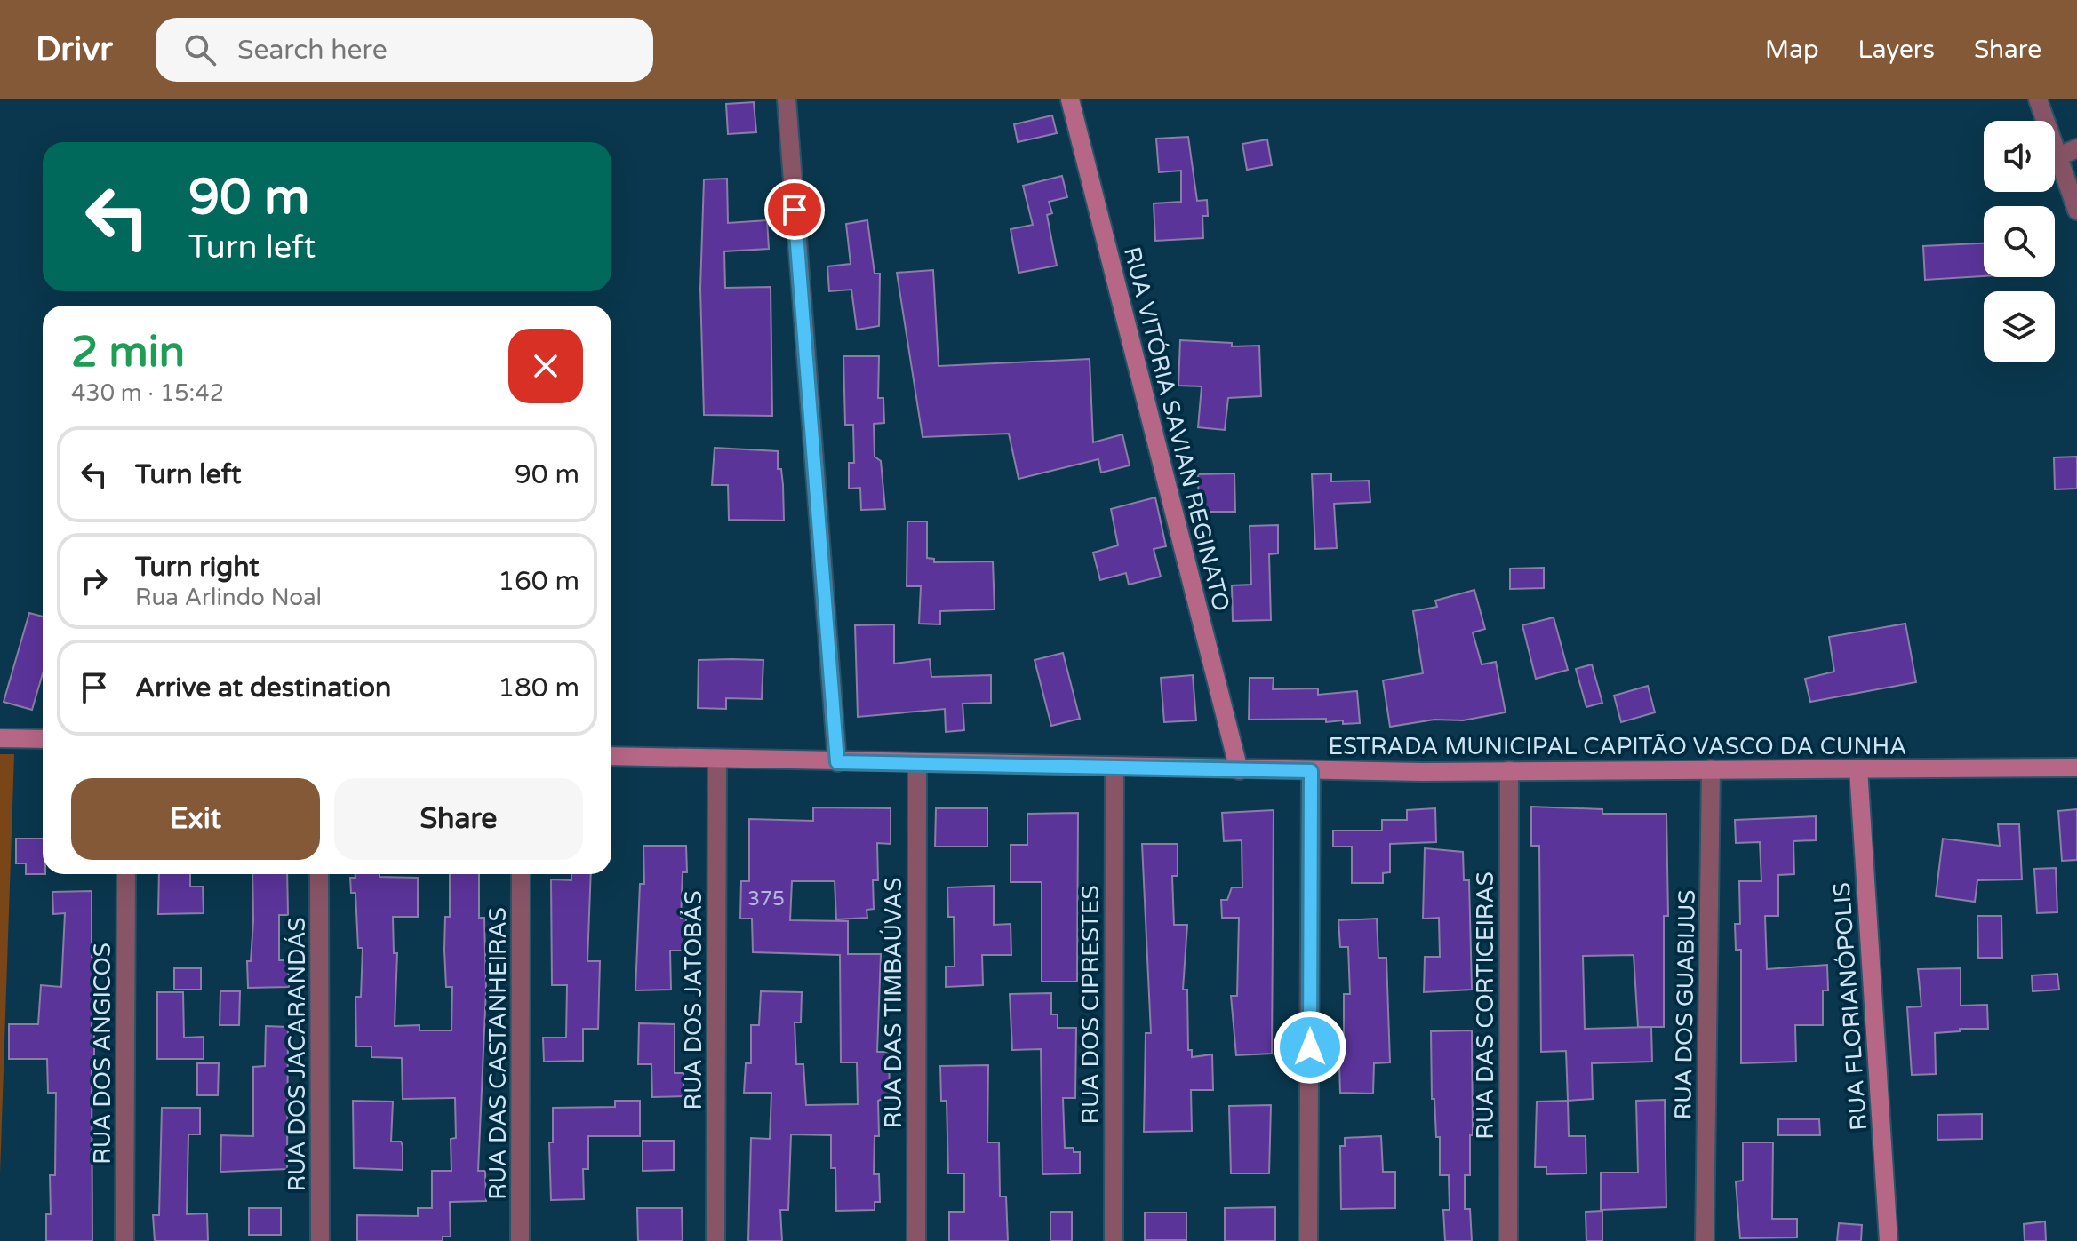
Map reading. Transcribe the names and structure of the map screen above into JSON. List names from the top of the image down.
{
  "streets": {
    "main road": ["RUA VITÓRIA SAVIAN REGINATO", "ESTRADA MUNICIPAL CAPITÃO VASCO DA CUNHA", "RUA FLORIANÓPOLIS"],
    "street": [
      "RUA DOS JATOBÁS",
      "RUA DAS TIMBAÚVAS",
      "RUA DOS CIPRESTES",
      "RUA DOS GUABIJUS",
      "RUA DAS CORTICEIRAS",
      "RUA DOS ANGICOS",
      "RUA DAS CASTANHEIRAS",
      "RUA DOS JACARANDÁS"
    ]
  },
  "crossings": [
    ["RUA VITÓRIA SAVIAN REGINATO", "ESTRADA MUNICIPAL CAPITÃO VASCO DA CUNHA"],
    ["ESTRADA MUNICIPAL CAPITÃO VASCO DA CUNHA", "RUA DOS JATOBÁS"],
    ["ESTRADA MUNICIPAL CAPITÃO VASCO DA CUNHA", "RUA DAS TIMBAÚVAS"],
    ["ESTRADA MUNICIPAL CAPITÃO VASCO DA CUNHA", "RUA DOS CIPRESTES"],
    ["ESTRADA MUNICIPAL CAPITÃO VASCO DA CUNHA", "RUA DOS GUABIJUS"],
    ["ESTRADA MUNICIPAL CAPITÃO VASCO DA CUNHA", "RUA DAS CORTICEIRAS"],
    ["ESTRADA MUNICIPAL CAPITÃO VASCO DA CUNHA", "RUA FLORIANÓPOLIS"]
  ],
  "house_numbers": ["375"],
  "page": {
    "header": "Drivr",
    "search": "Search here",
    "nav": ["Map", "Layers", "Share"],
    "turn": ["90 m", "Turn left"],
    "heading": ["2 min", "430 m · 15:42"],
    "list": [
      {
        "name": "Turn left",
        "value": "90 m"
      },
      {
        "name": "Turn right",
        "note": "Rua Arlindo Noal",
        "value": "160 m"
      },
      {
        "name": "Arrive at destination",
        "value": "180 m"
      }
    ],
    "buttons": ["Exit", "Share"]
  }
}
